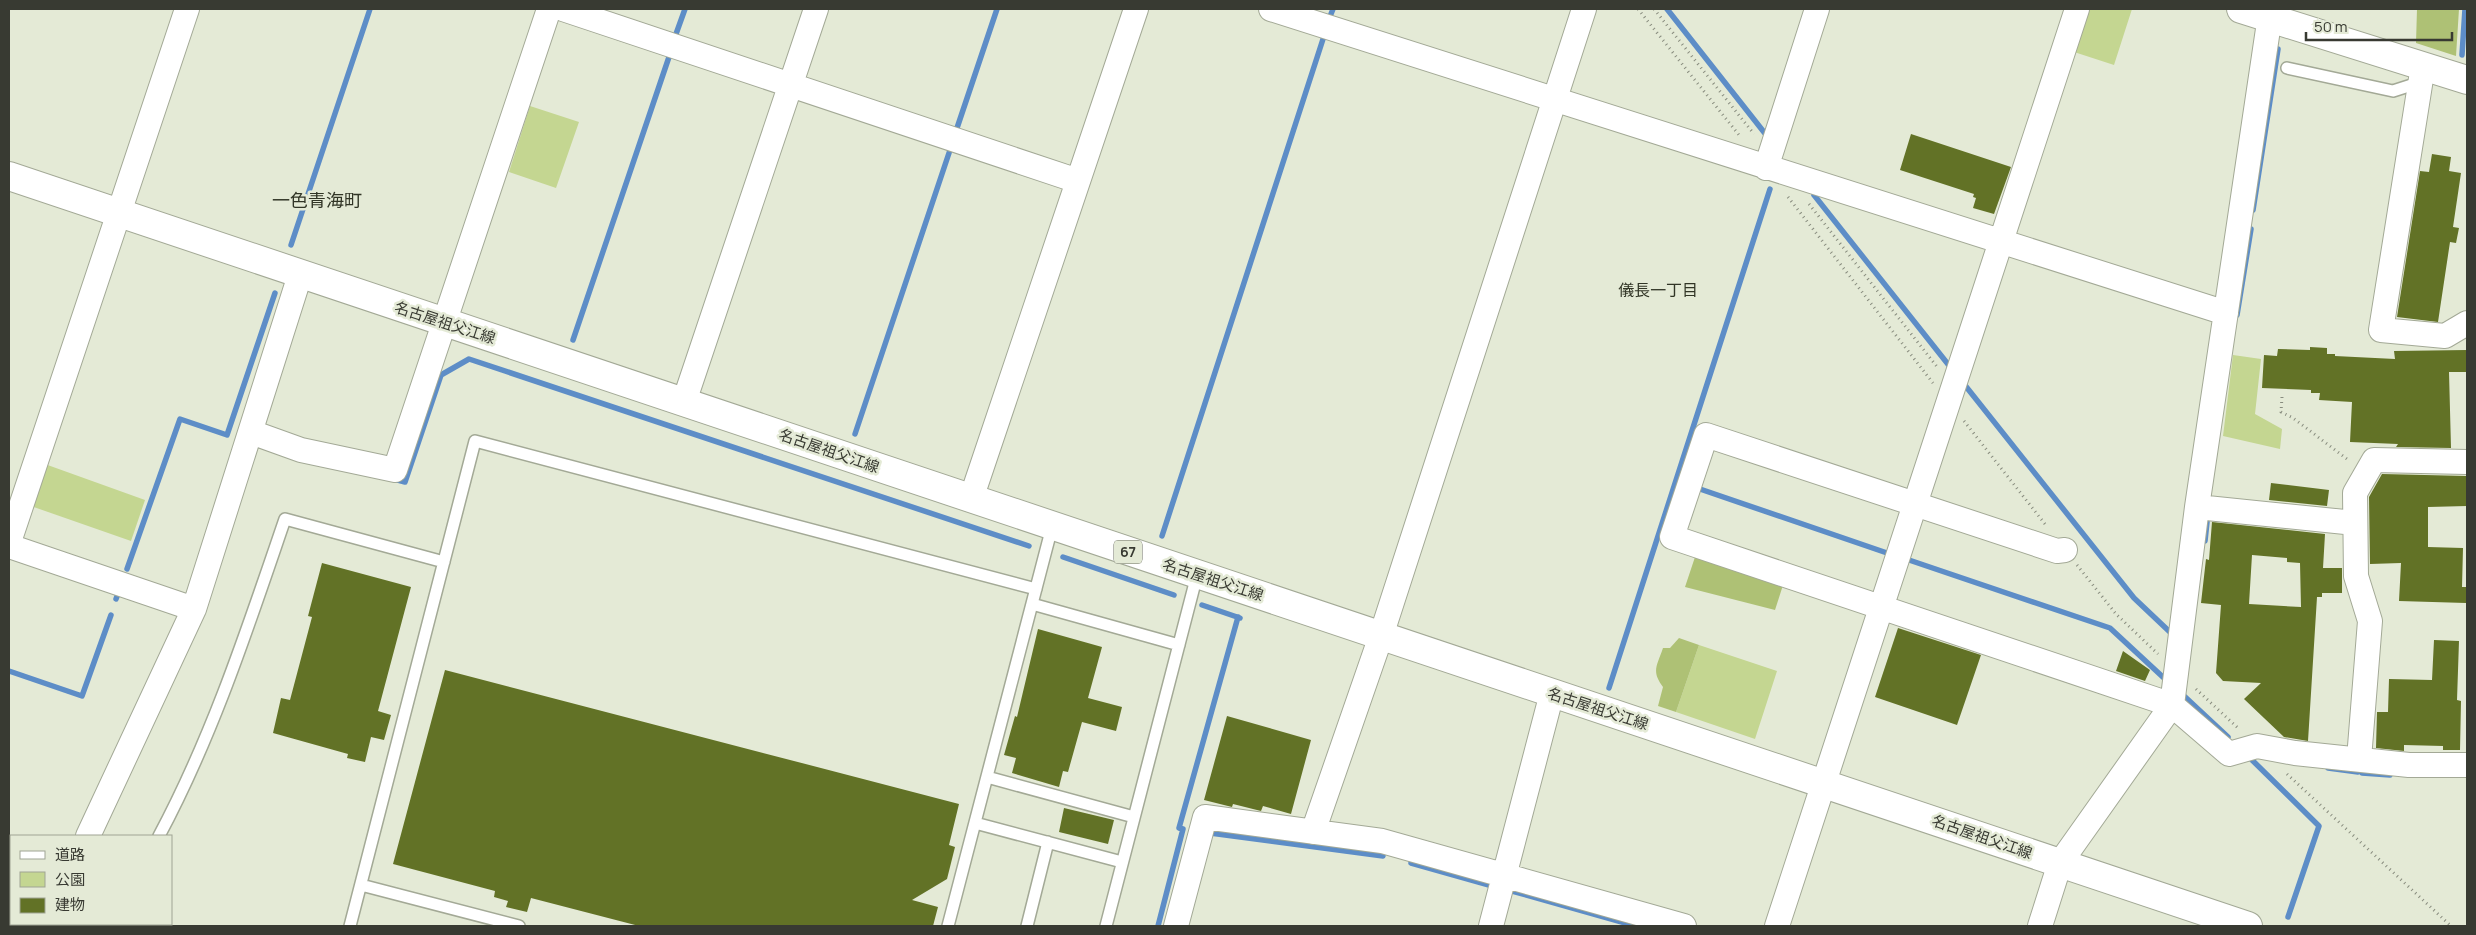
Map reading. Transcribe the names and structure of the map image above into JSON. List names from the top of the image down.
{
  "streets": {
    "main road": ["名古屋祖父江線", "67"]
  },
  "districts": ["一色青海町", "儀長一丁目"],
  "legend": ["道路", "公園", "建物"],
  "scale_bar": "50 m"
}
